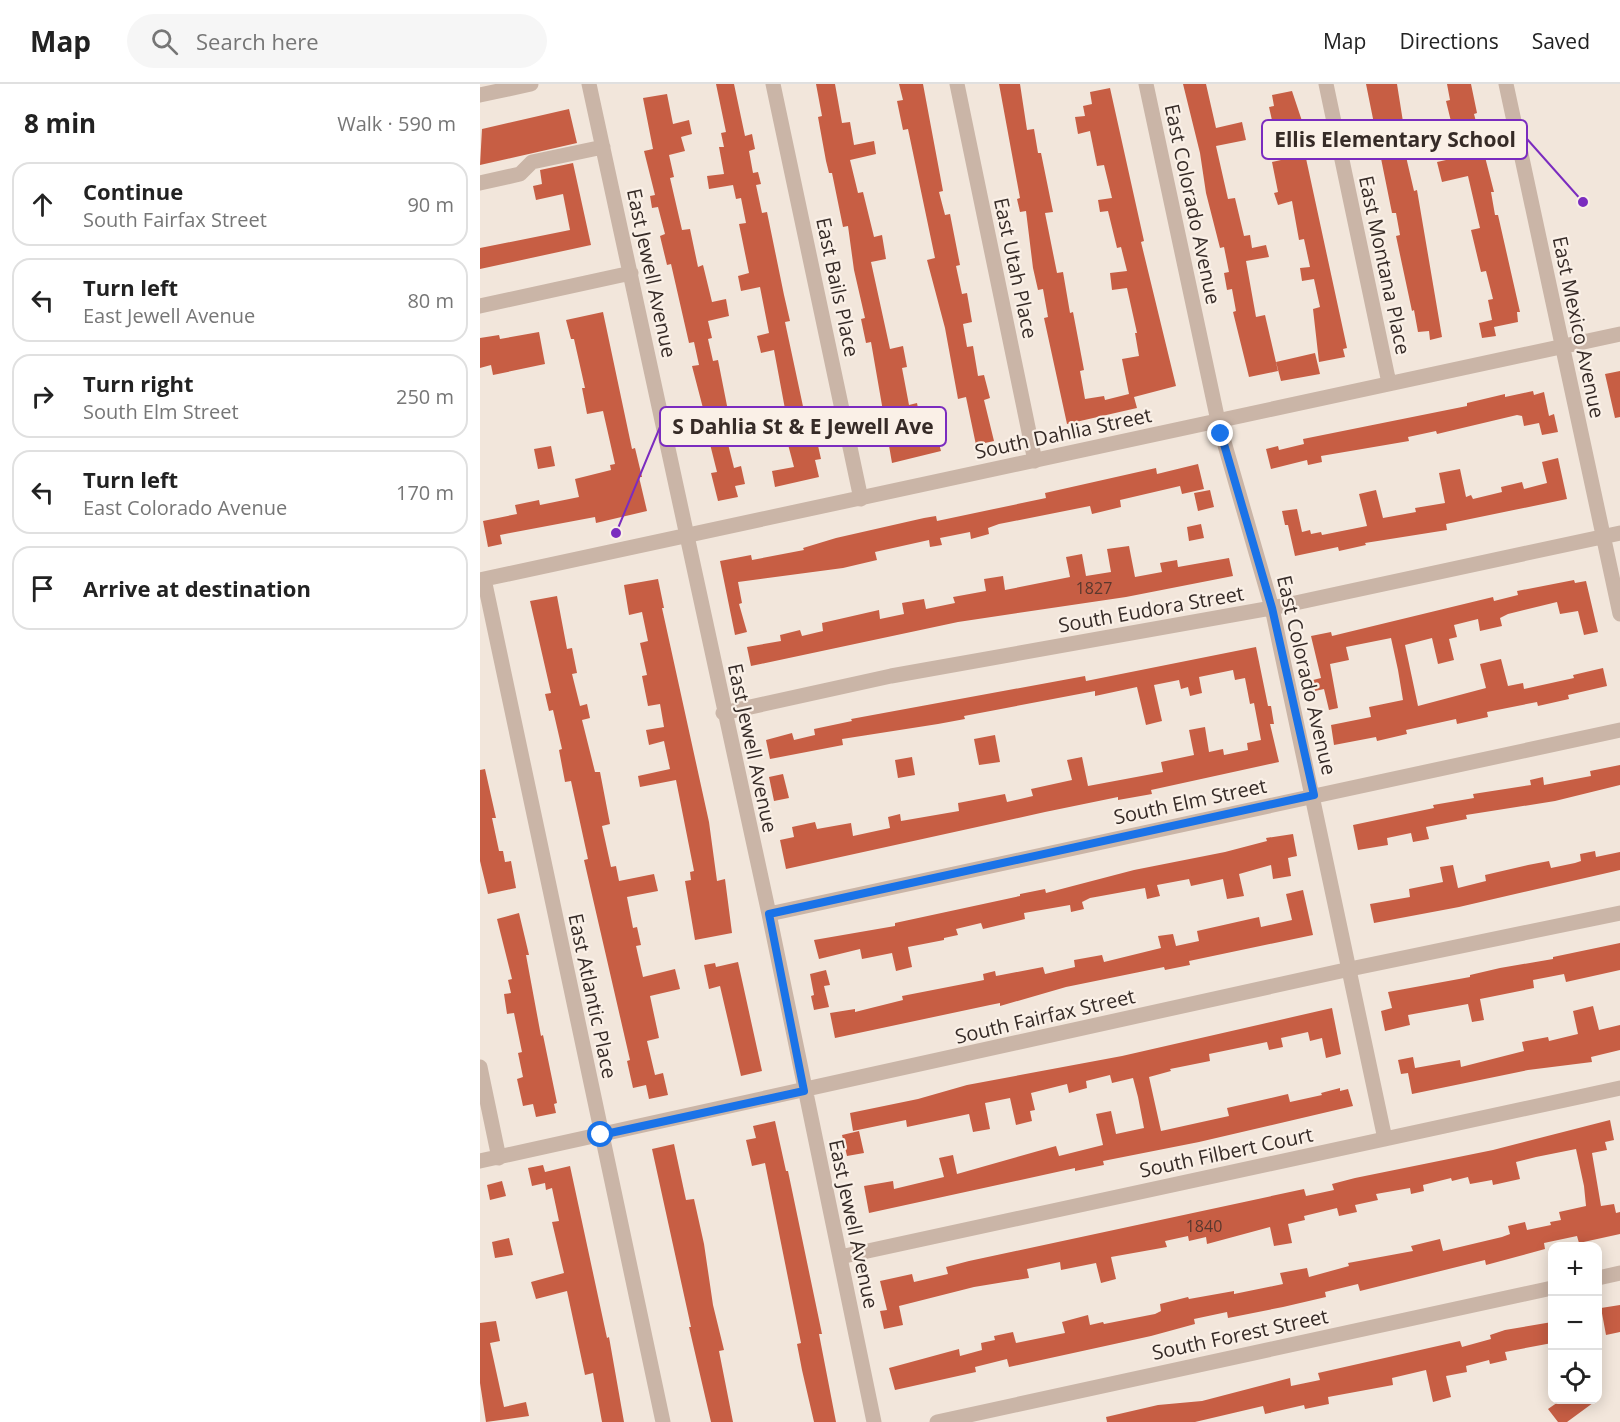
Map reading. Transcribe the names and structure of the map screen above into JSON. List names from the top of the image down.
{
  "streets": {
    "street": [
      "East Colorado Avenue",
      "East Montana Place",
      "East Utah Place",
      "East Jewell Avenue",
      "East Bails Place",
      "East Mexico Avenue",
      "South Dahlia Street",
      "South Eudora Street",
      "South Elm Street",
      "East Atlantic Place",
      "South Fairfax Street",
      "South Filbert Court",
      "South Forest Street"
    ]
  },
  "crossings": [
    ["East Colorado Avenue", "South Dahlia Street"],
    ["East Colorado Avenue", "South Eudora Street"],
    ["East Colorado Avenue", "South Elm Street"],
    ["East Colorado Avenue", "South Fairfax Street"],
    ["East Colorado Avenue", "South Filbert Court"],
    ["East Montana Place", "South Dahlia Street"],
    ["East Utah Place", "South Dahlia Street"],
    ["East Jewell Avenue", "South Dahlia Street"],
    ["East Jewell Avenue", "South Eudora Street"],
    ["East Jewell Avenue", "South Elm Street"],
    ["East Jewell Avenue", "South Fairfax Street"],
    ["East Jewell Avenue", "South Filbert Court"],
    ["East Bails Place", "South Dahlia Street"],
    ["East Mexico Avenue", "South Dahlia Street"],
    ["East Mexico Avenue", "South Eudora Street"],
    ["South Dahlia Street", "East Atlantic Place"],
    ["East Atlantic Place", "South Fairfax Street"]
  ],
  "places": ["Ellis Elementary School", "S Dahlia St & E Jewell Ave"],
  "house_numbers": ["1827", "1840"],
  "page": {
    "header": "Map",
    "search": "Search here",
    "nav": ["Map", "Directions", "Saved"],
    "heading": ["8 min", "Walk · 590 m"],
    "list": [
      ["Continue", "South Fairfax Street", "90 m"],
      ["Turn left", "East Jewell Avenue", "80 m"],
      ["Turn right", "South Elm Street", "250 m"],
      ["Turn left", "East Colorado Avenue", "170 m"],
      "Arrive at destination"
    ],
    "map_buttons": ["+", "−"]
  }
}
